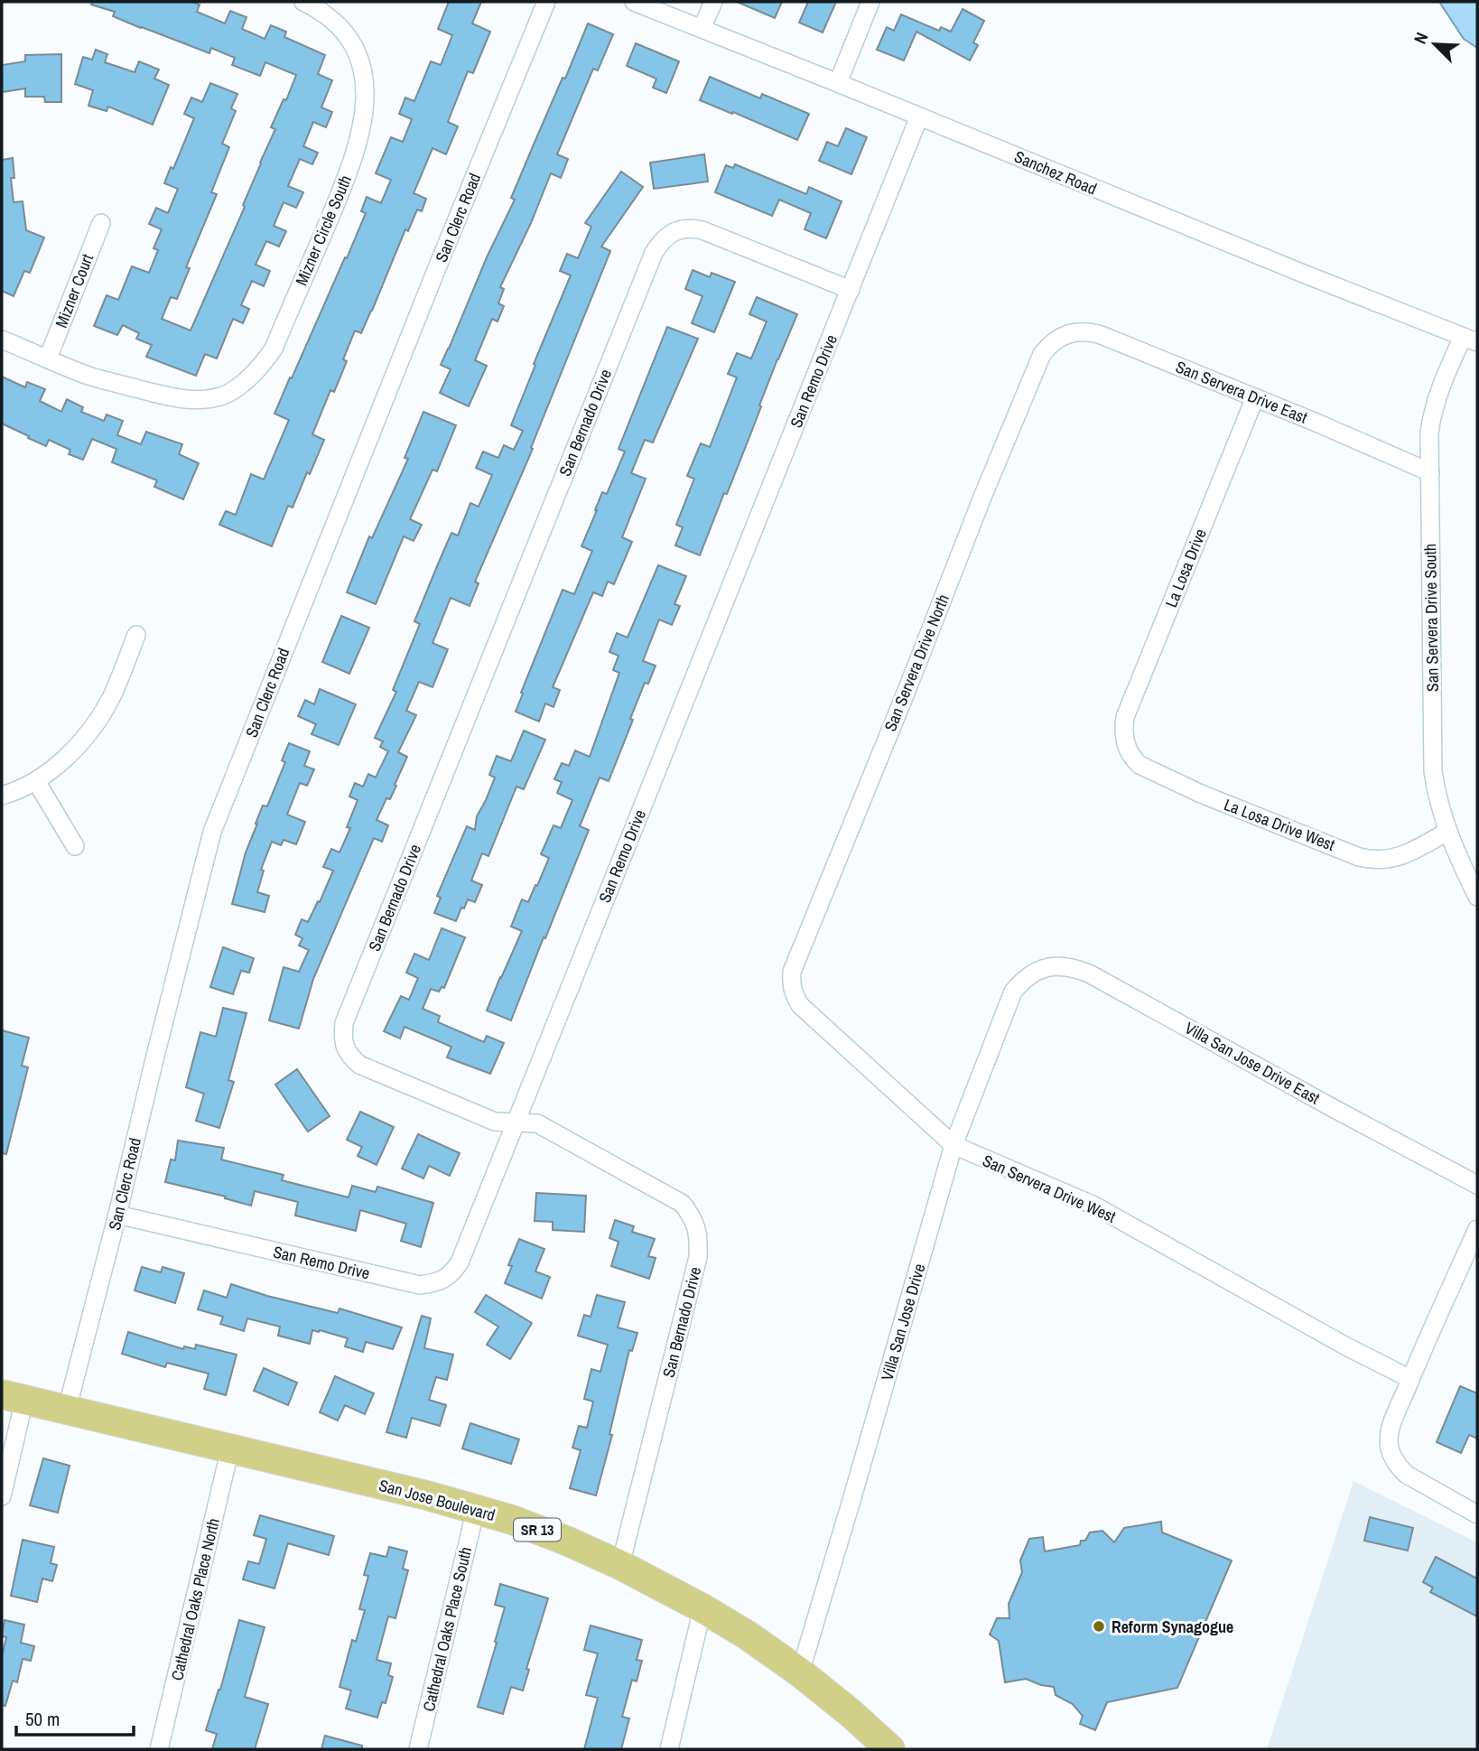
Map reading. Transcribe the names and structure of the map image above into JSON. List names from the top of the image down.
{
  "streets": {
    "main road": ["San Jose Boulevard", "SR 13"],
    "street": [
      "Sanchez Road",
      "San Clerc Road",
      "Mizner Circle South",
      "Mizner Court",
      "San Remo Drive",
      "San Servera Drive East",
      "San Bernado Drive",
      "La Losa Drive",
      "San Servera Drive South",
      "San Servera Drive North",
      "La Losa Drive West",
      "Villa San Jose Drive East",
      "San Servera Drive West",
      "Villa San Jose Drive",
      "Cathedral Oaks Place North",
      "Cathedral Oaks Place South"
    ]
  },
  "crossings": [
    ["Sanchez Road", "San Remo Drive"],
    ["Sanchez Road", "San Servera Drive South"],
    ["San Clerc Road", "San Remo Drive"],
    ["San Clerc Road", "San Jose Boulevard"],
    ["Mizner Circle South", "Mizner Court"],
    ["San Remo Drive", "San Bernado Drive"],
    ["San Servera Drive East", "La Losa Drive"],
    ["San Servera Drive East", "San Servera Drive South"],
    ["San Servera Drive East", "San Servera Drive North"],
    ["San Bernado Drive", "San Jose Boulevard"],
    ["La Losa Drive", "La Losa Drive West"],
    ["San Servera Drive South", "La Losa Drive West"],
    ["San Servera Drive North", "San Servera Drive West"],
    ["Villa San Jose Drive East", "Villa San Jose Drive"],
    ["San Servera Drive West", "Villa San Jose Drive"],
    ["Villa San Jose Drive", "San Jose Boulevard"],
    ["San Jose Boulevard", "Cathedral Oaks Place North"],
    ["San Jose Boulevard", "Cathedral Oaks Place South"]
  ],
  "places": ["Reform Synagogue"],
  "scale_bar": "50 m",
  "north": "top left"
}
